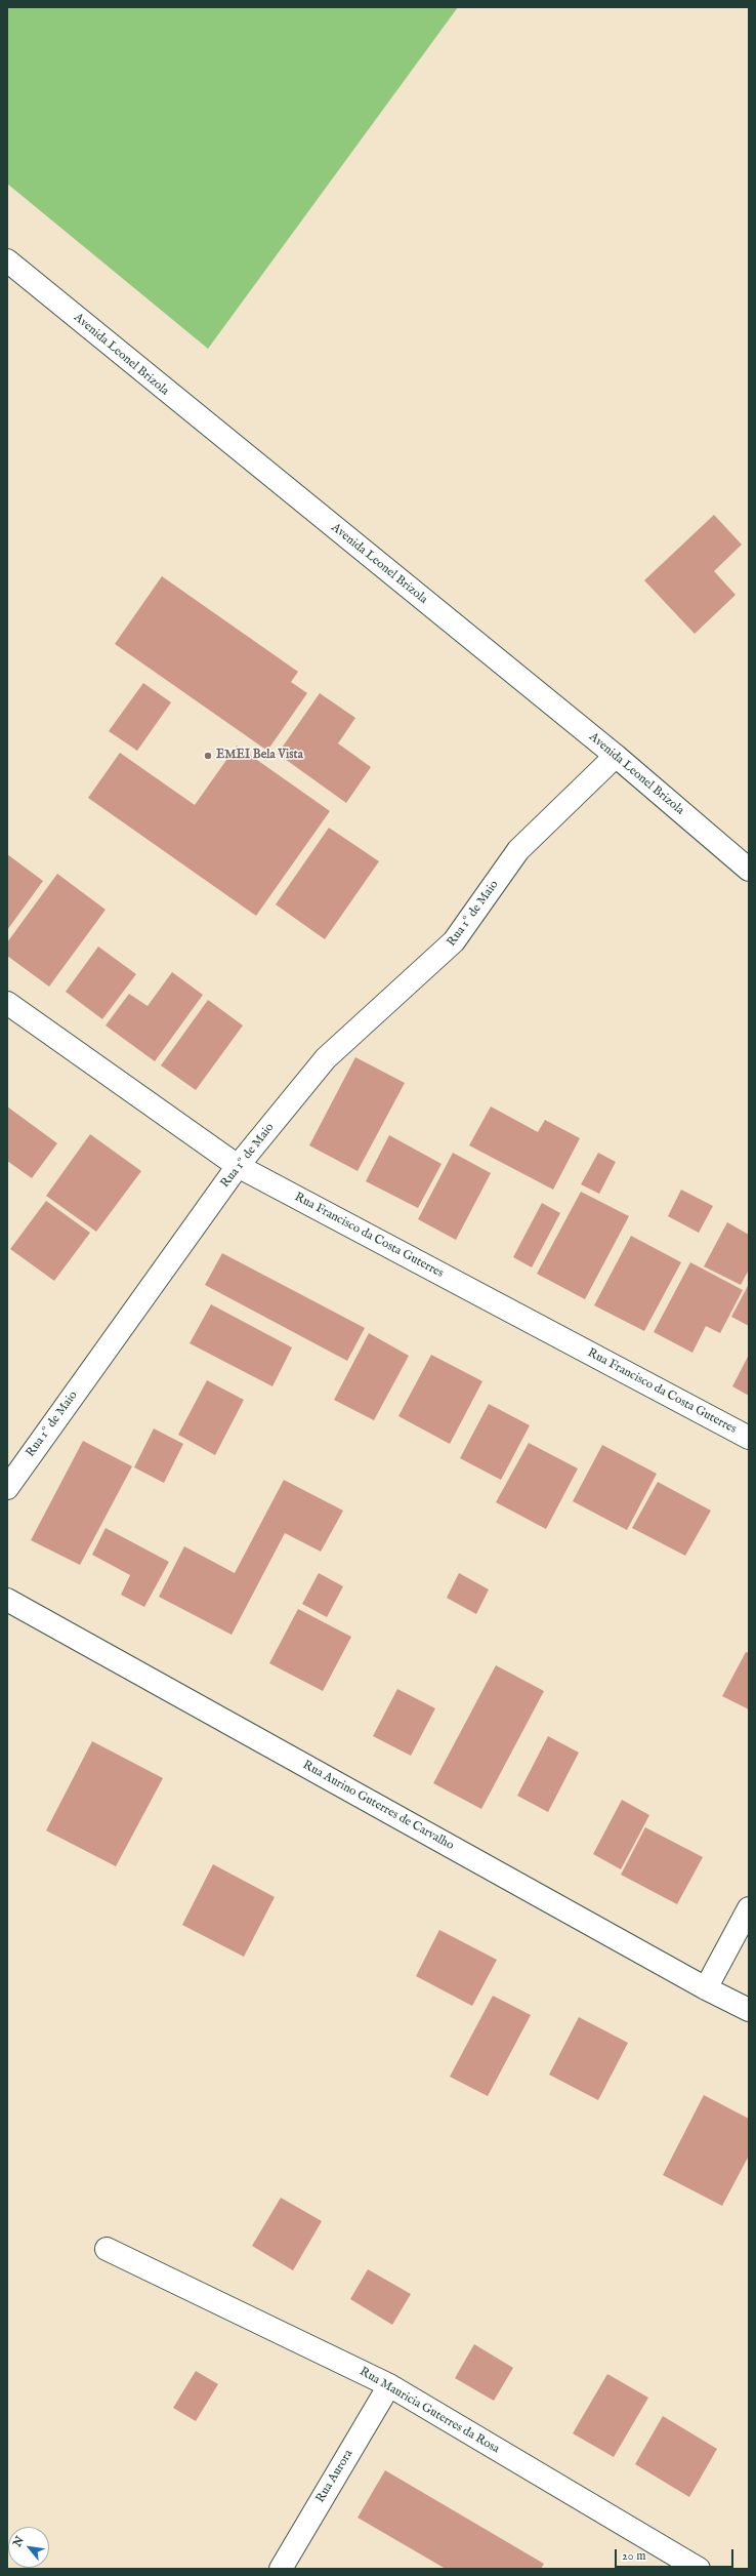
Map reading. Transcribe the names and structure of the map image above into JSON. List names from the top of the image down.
{
  "streets": {
    "street": [
      "Avenida Leonel Brizola",
      "Rua 1º de Maio",
      "Rua Francisco da Costa Guterres",
      "Rua Aurino Guterres de Carvalho",
      "Rua Mauricia Guterres da Rosa",
      "Rua Aurora"
    ]
  },
  "crossings": [
    ["Avenida Leonel Brizola", "Rua 1º de Maio"],
    ["Rua 1º de Maio", "Rua Francisco da Costa Guterres"],
    ["Rua Mauricia Guterres da Rosa", "Rua Aurora"]
  ],
  "places": ["EMEI Bela Vista"],
  "scale_bar": "20 m",
  "north": "top left"
}
